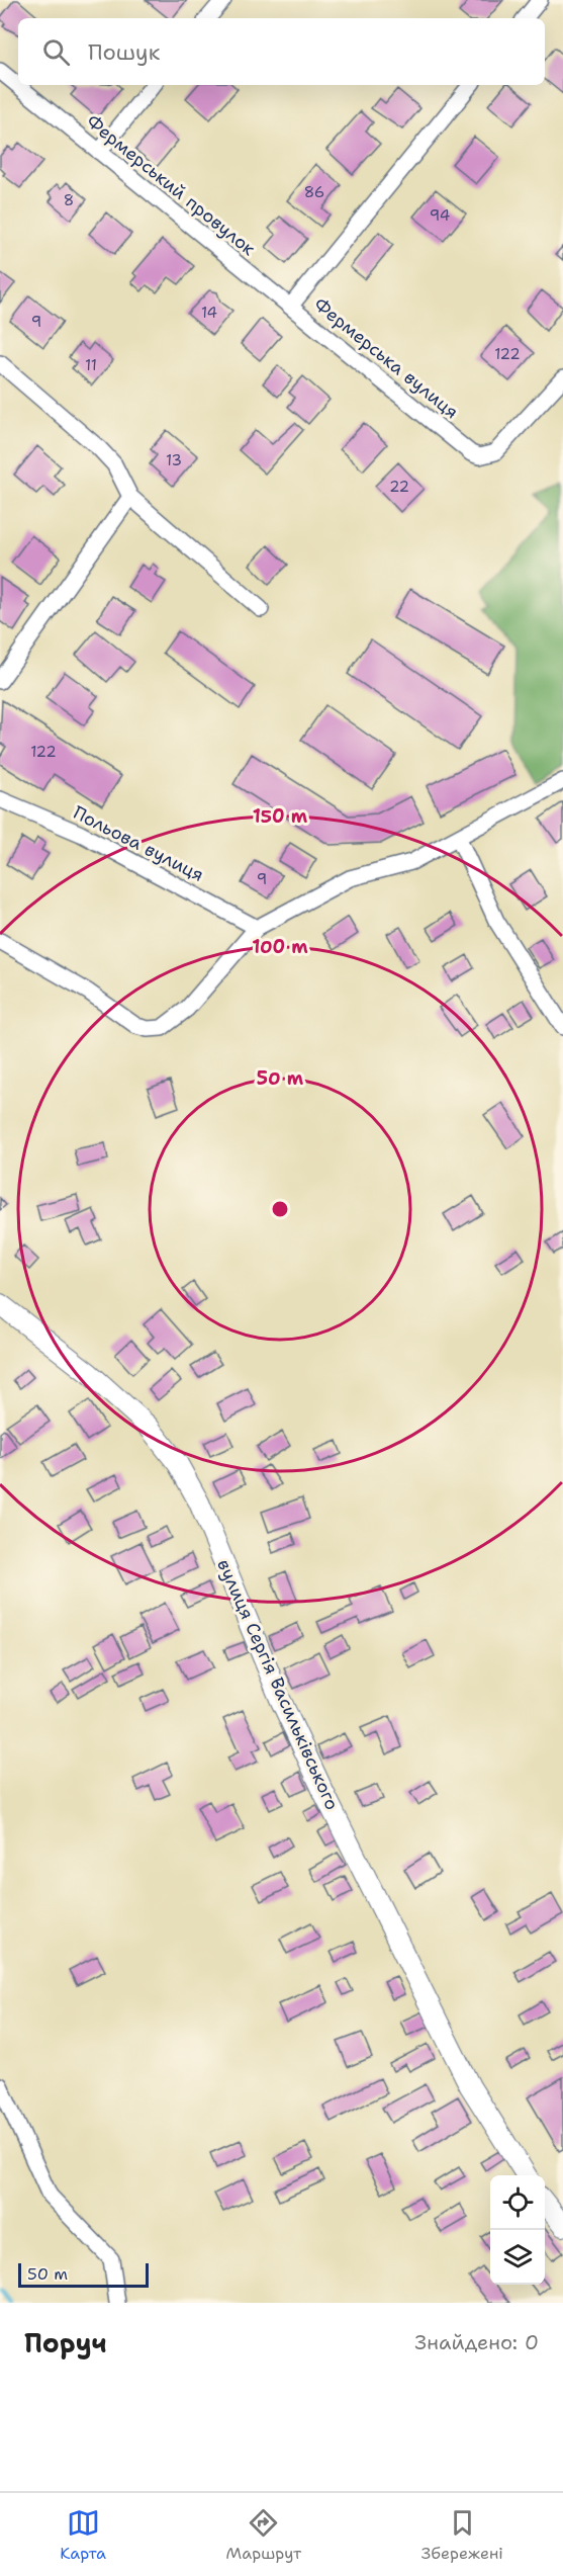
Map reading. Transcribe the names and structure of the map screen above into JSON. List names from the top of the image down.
{
  "streets": {
    "street": [
      "Фермерський провулок",
      "Фермерська вулиця",
      "Польова вулиця",
      "вулиця Сергія Васильківського"
    ]
  },
  "crossings": [
    ["Фермерський провулок", "Фермерська вулиця"]
  ],
  "house_numbers": [
    "86",
    "8",
    "94",
    "14",
    "9",
    "122",
    "11",
    "13",
    "22",
    "122",
    "9"
  ],
  "scale_bar": "50 m",
  "page": {
    "search": "Пошук",
    "scale": "50 m",
    "heading": ["Поруч", "Знайдено: 0"],
    "nav": ["Карта", "Маршрут", "Збережені"]
  },
  "rings": ["150 m", "100 m", "50 m"]
}
